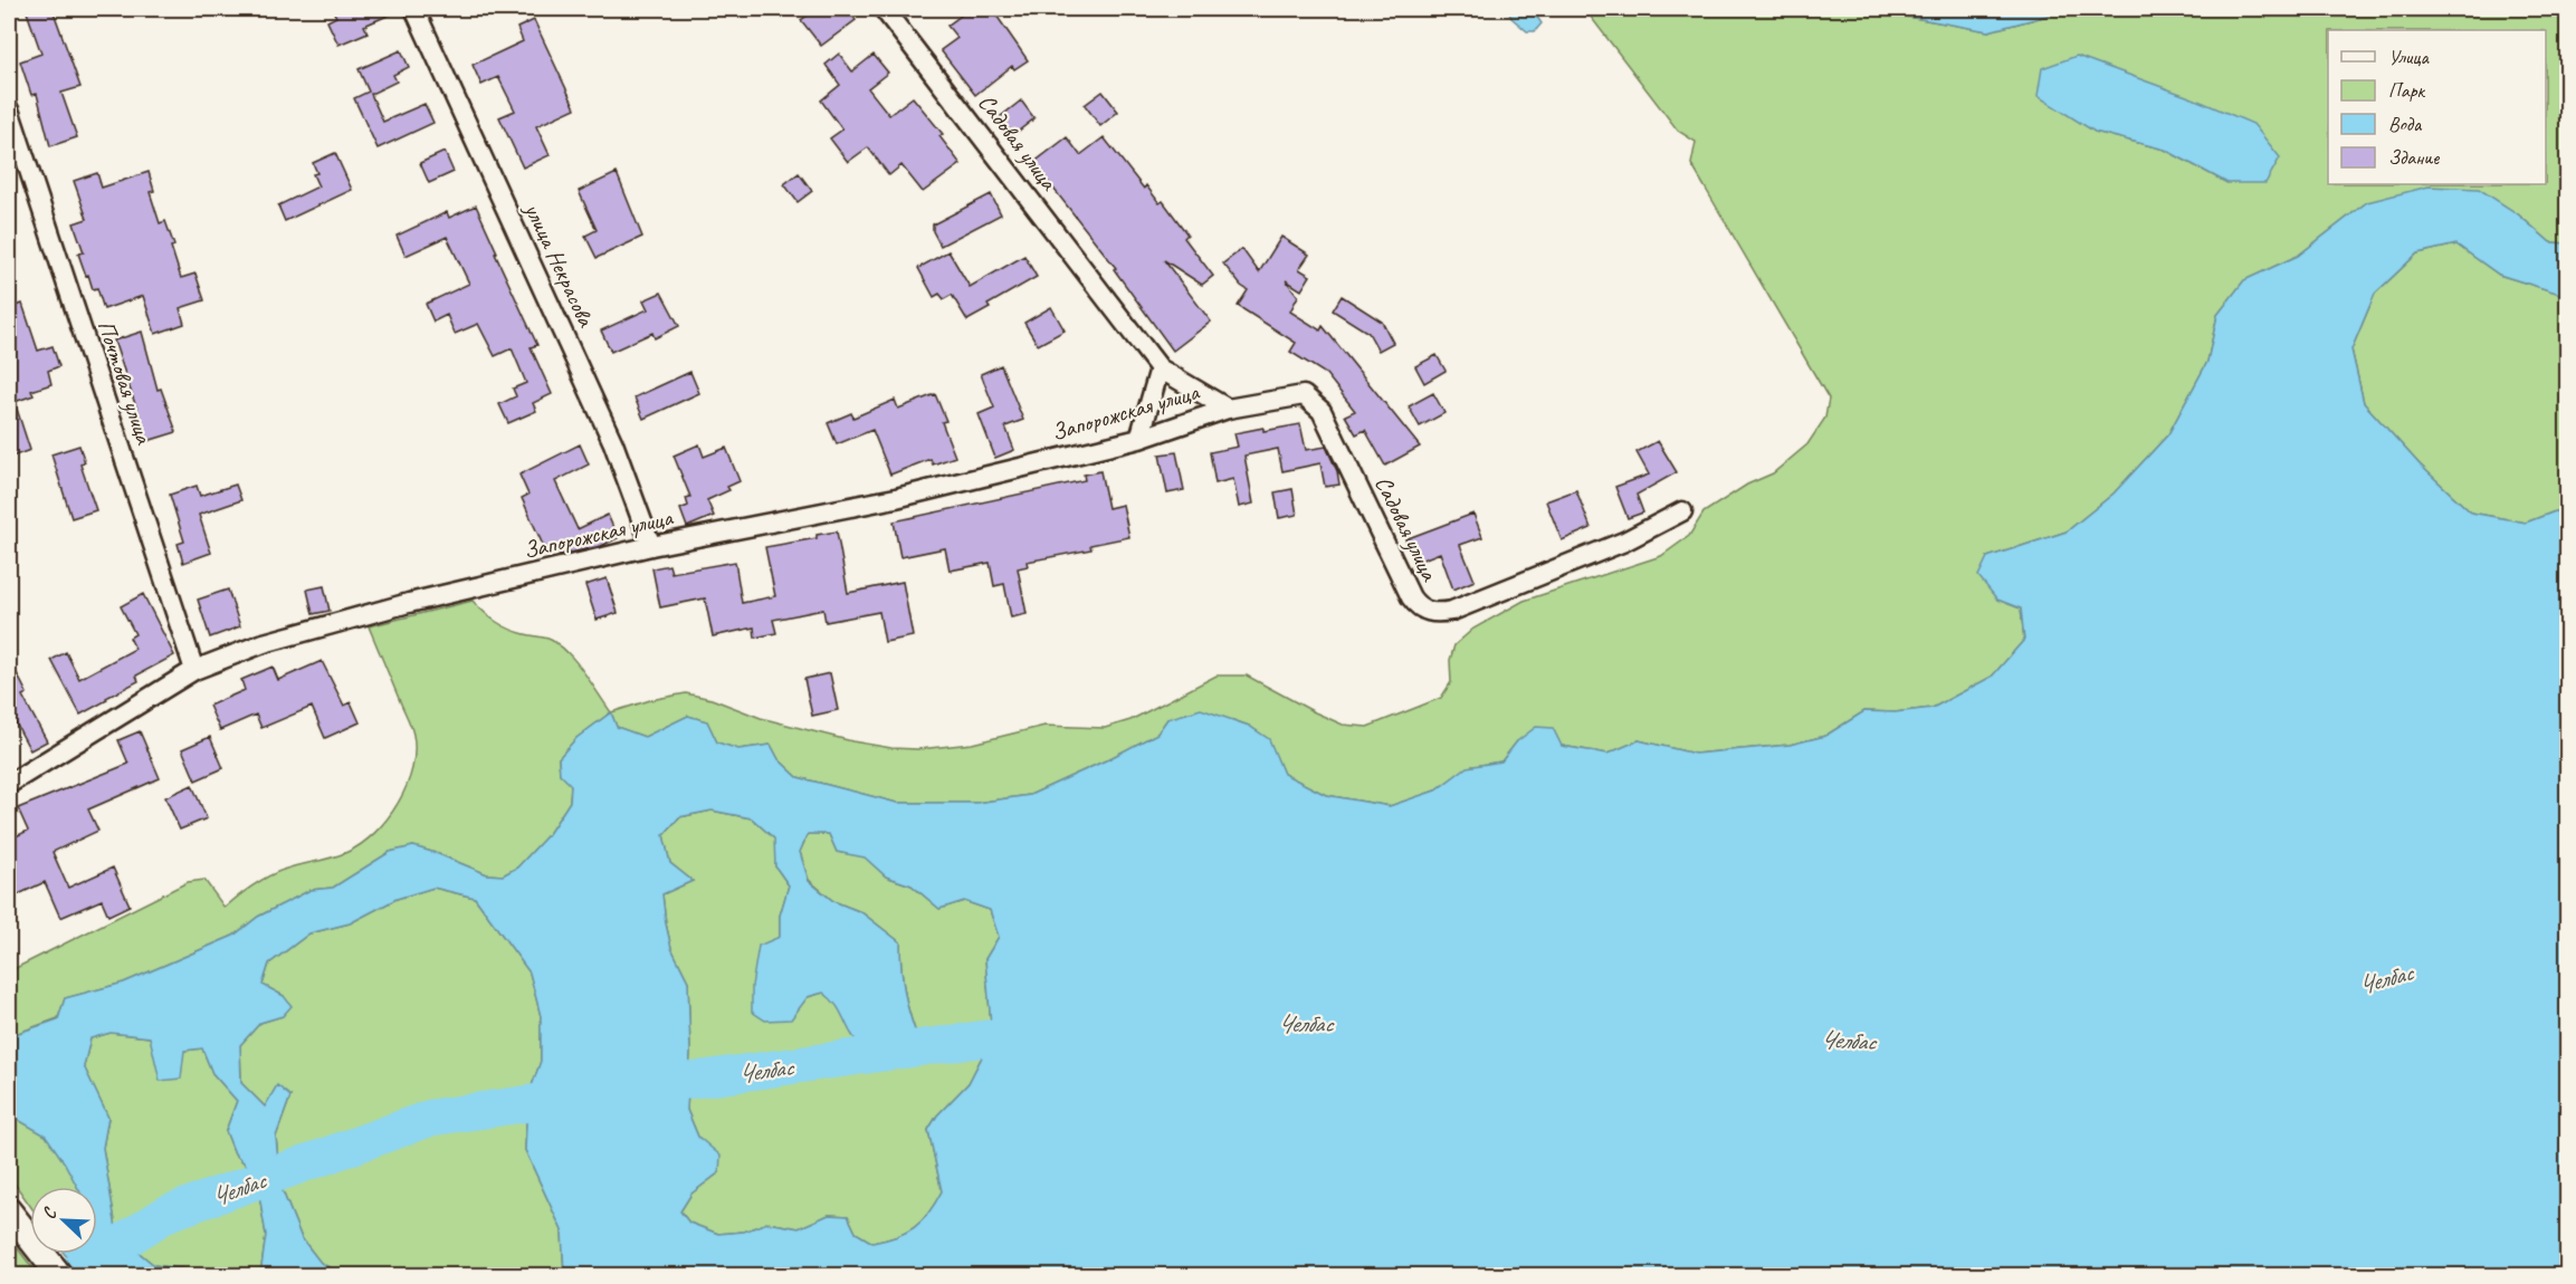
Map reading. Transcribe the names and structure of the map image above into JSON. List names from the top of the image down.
{
  "streets": {
    "street": [
      "Садовая улица",
      "улица Некрасова",
      "Почтовая улица",
      "Запорожская улица"
    ]
  },
  "crossings": [
    ["Садовая улица", "Запорожская улица"],
    ["улица Некрасова", "Запорожская улица"],
    ["Почтовая улица", "Запорожская улица"]
  ],
  "water": ["Челбас"],
  "legend": [
    "Улица",
    "Парк",
    "Вода",
    "Здание"
  ],
  "north": "top left"
}
